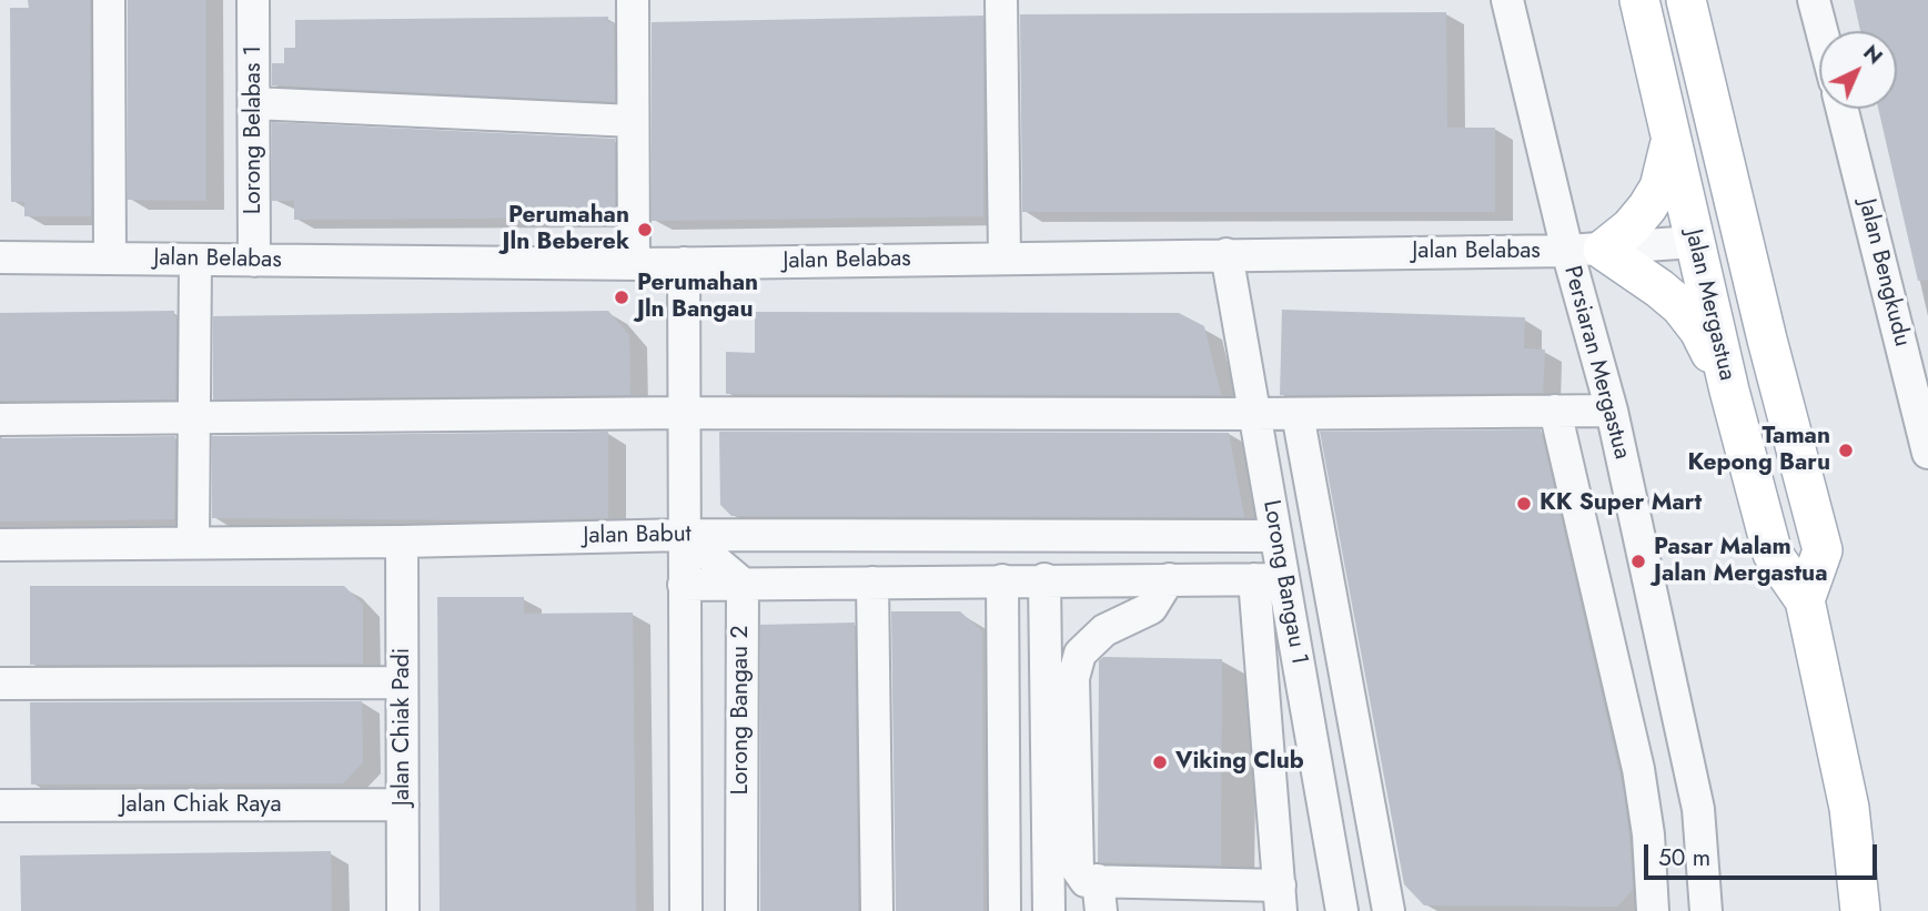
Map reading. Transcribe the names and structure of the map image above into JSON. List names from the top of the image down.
{
  "streets": {
    "main road": ["Jalan Mergastua"],
    "street": [
      "Lorong Belabas 1",
      "Jalan Belabas",
      "Jalan Bengkudu",
      "Persiaran Mergastua",
      "Jalan Babut",
      "Lorong Bangau 1",
      "Lorong Bangau 2",
      "Jalan Chiak Padi",
      "Jalan Chiak Raya"
    ]
  },
  "crossings": [
    ["Lorong Belabas 1", "Jalan Belabas"],
    ["Jalan Belabas", "Jalan Mergastua"],
    ["Jalan Belabas", "Persiaran Mergastua"],
    ["Jalan Belabas", "Lorong Bangau 1"],
    ["Jalan Babut", "Lorong Bangau 1"],
    ["Jalan Babut", "Jalan Chiak Padi"],
    ["Jalan Chiak Padi", "Jalan Chiak Raya"]
  ],
  "places": [
    "Perumahan Jln Beberek",
    "Perumahan Jln Bangau",
    "Taman Kepong Baru",
    "KK Super Mart",
    "Pasar Malam Jalan Mergastua",
    "Viking Club"
  ],
  "scale_bar": "50 m",
  "north": "top right"
}
